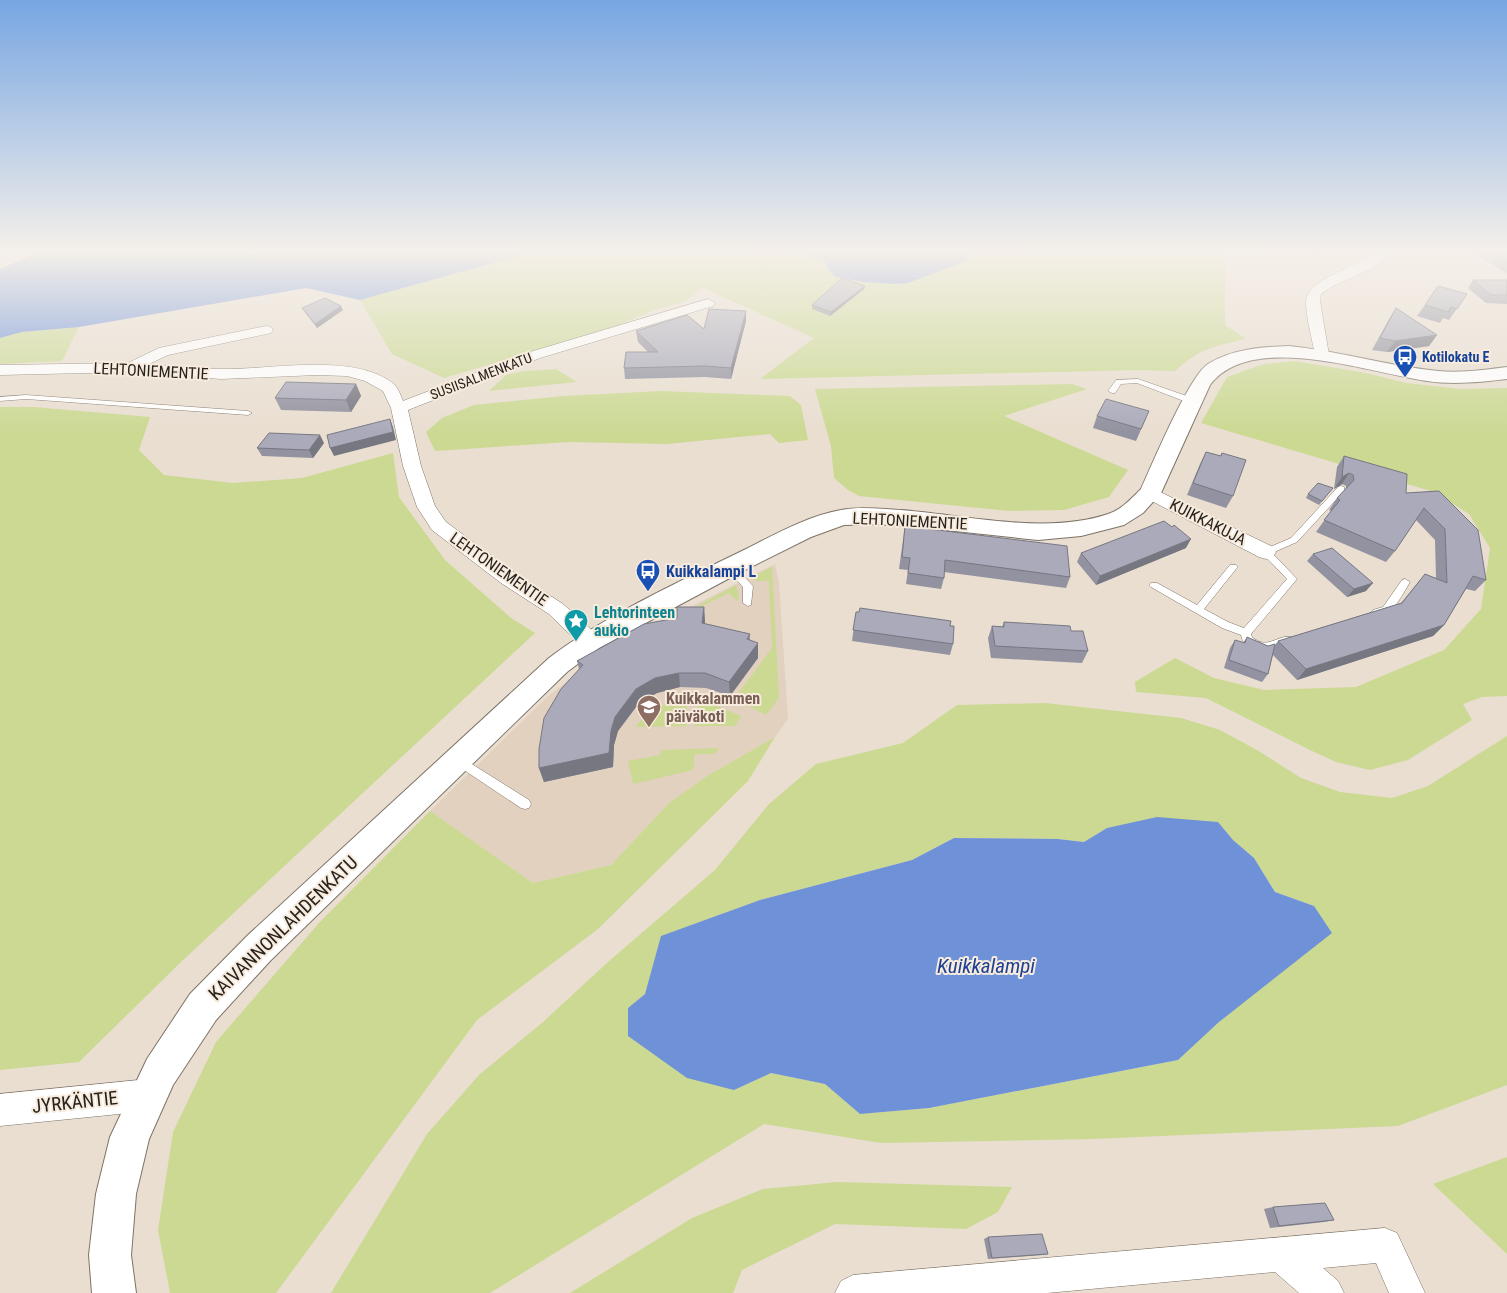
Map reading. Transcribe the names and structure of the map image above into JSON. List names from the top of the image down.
{
  "streets": {
    "street": [
      "LEHTONIEMENTIE",
      "SUSIISALMENKATU",
      "KUIKKAKUJA",
      "KAIVANNONLAHDENKATU",
      "JYRKÄNTIE"
    ]
  },
  "crossings": [
    ["LEHTONIEMENTIE", "SUSIISALMENKATU"],
    ["LEHTONIEMENTIE", "KUIKKAKUJA"],
    ["LEHTONIEMENTIE", "KAIVANNONLAHDENKATU"],
    ["KAIVANNONLAHDENKATU", "JYRKÄNTIE"]
  ],
  "water": ["Kuikkalampi"],
  "places": {
    "bus stop": ["Kotilokatu E", "Kuikkalampi L"],
    "place": ["Lehtorinteen aukio"],
    "school or university": ["Kuikkalammen päiväkoti"]
  }
}
